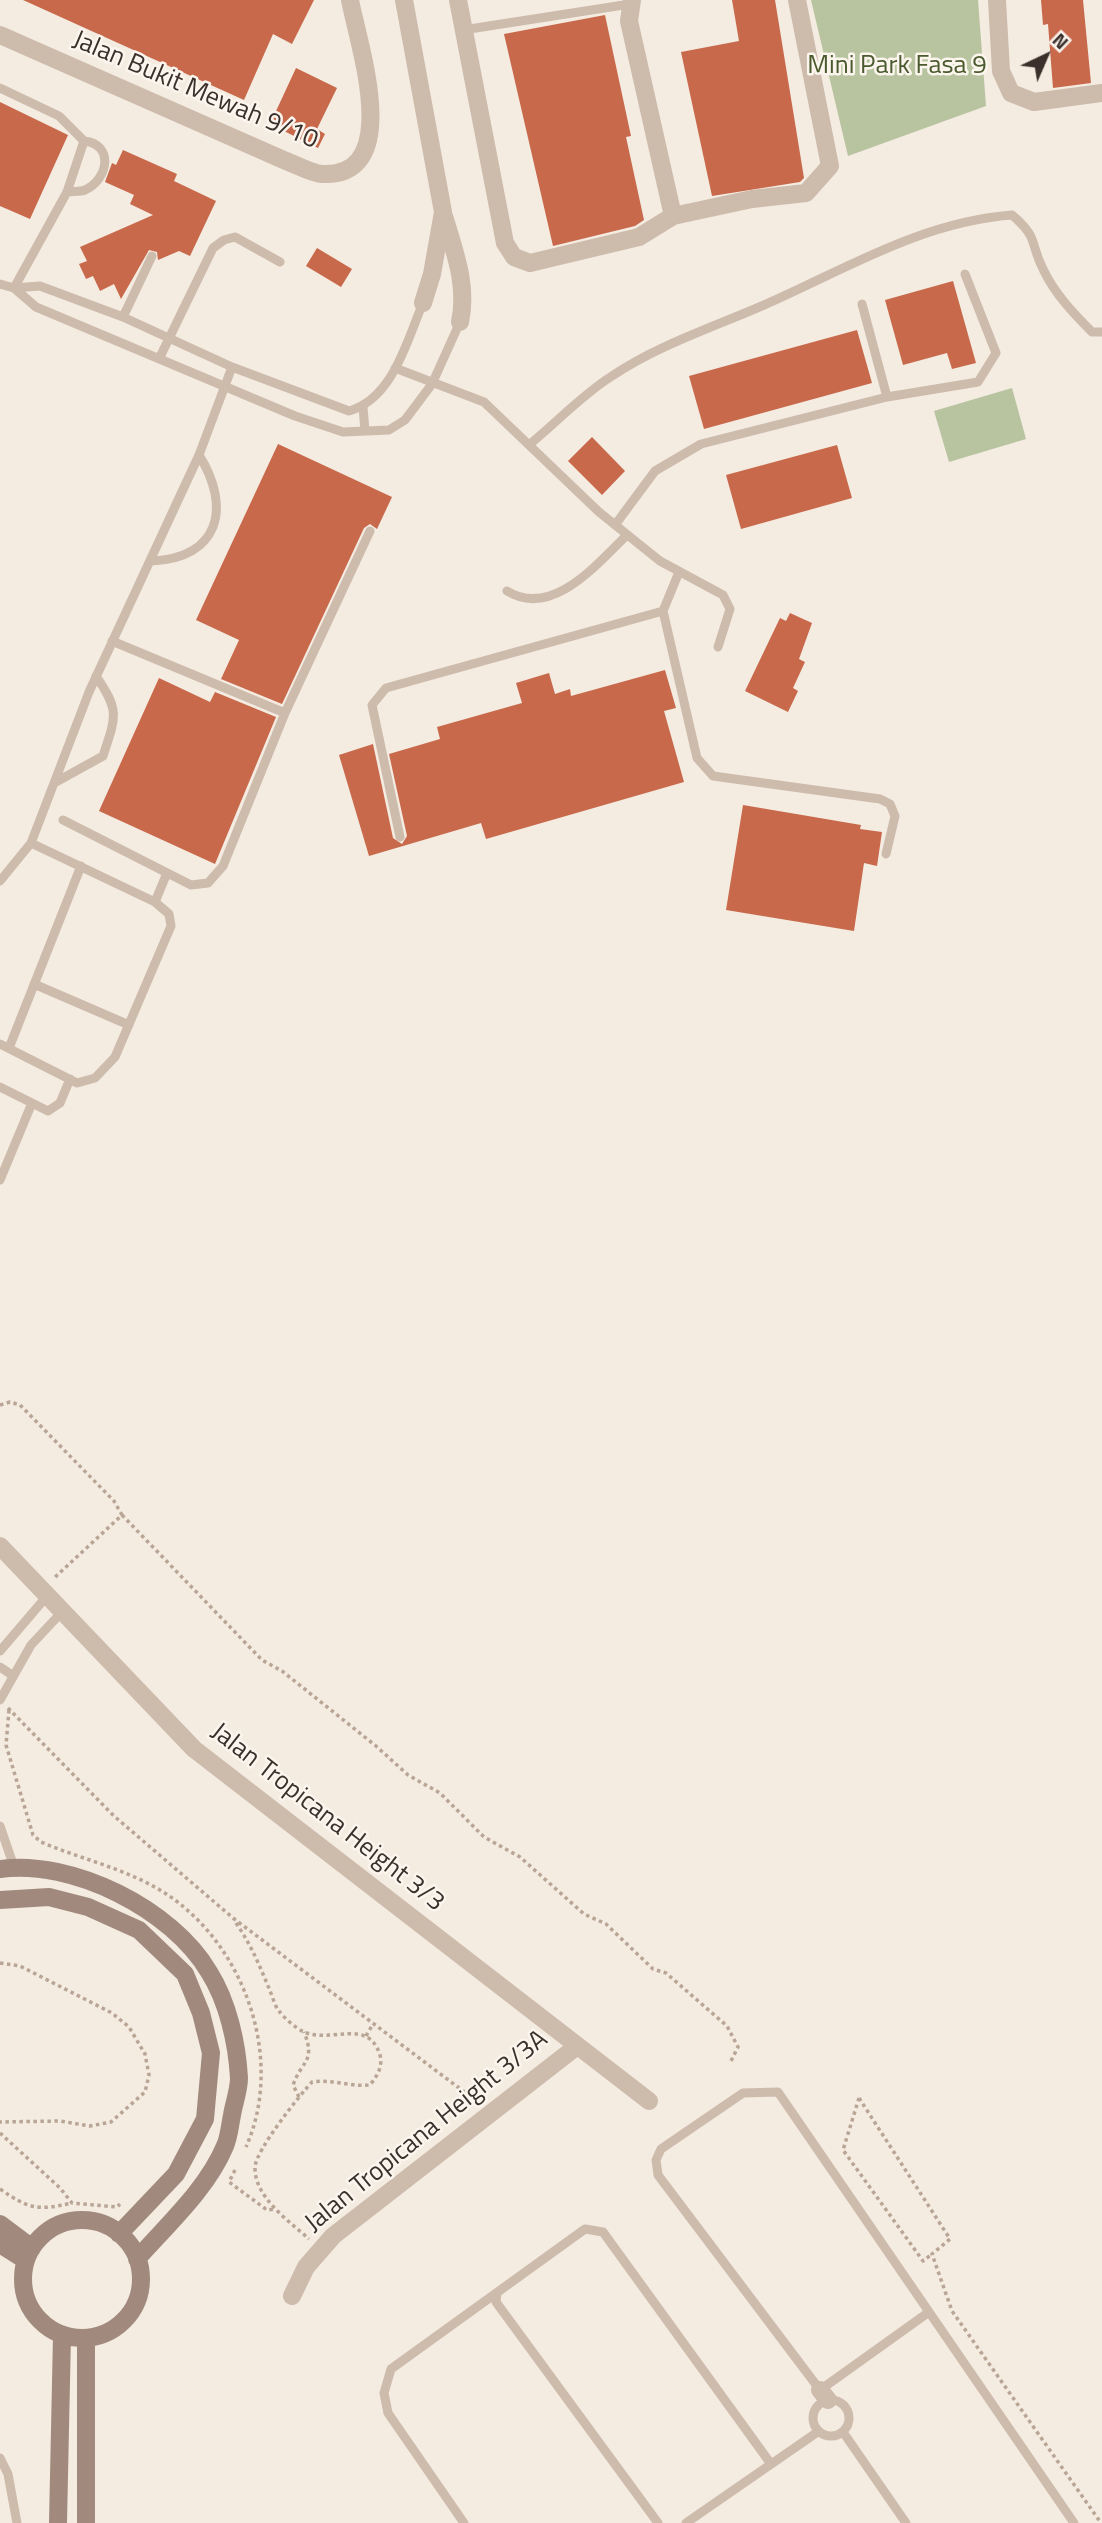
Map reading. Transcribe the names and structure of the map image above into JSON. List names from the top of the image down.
{
  "streets": {
    "street": ["Jalan Bukit Mewah 9/10", "Jalan Tropicana Height 3/3", "Jalan Tropicana Height 3/3A"]
  },
  "crossings": [
    ["Jalan Tropicana Height 3/3", "Jalan Tropicana Height 3/3A"]
  ],
  "parks": ["Mini Park Fasa 9"],
  "north": "top right"
}
